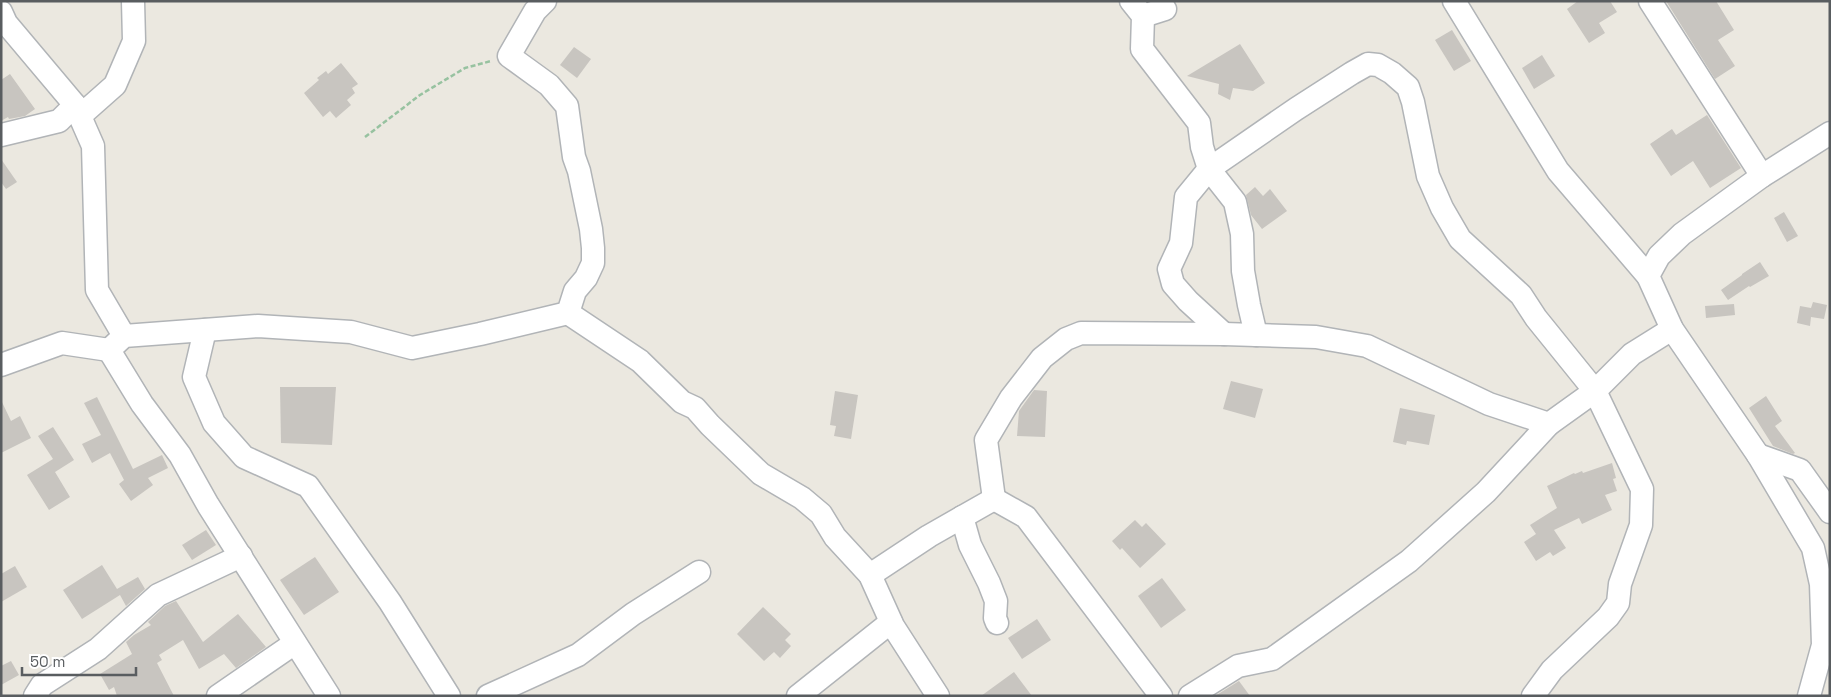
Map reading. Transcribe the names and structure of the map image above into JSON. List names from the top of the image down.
{
  "scale_bar": "50 m"
}
